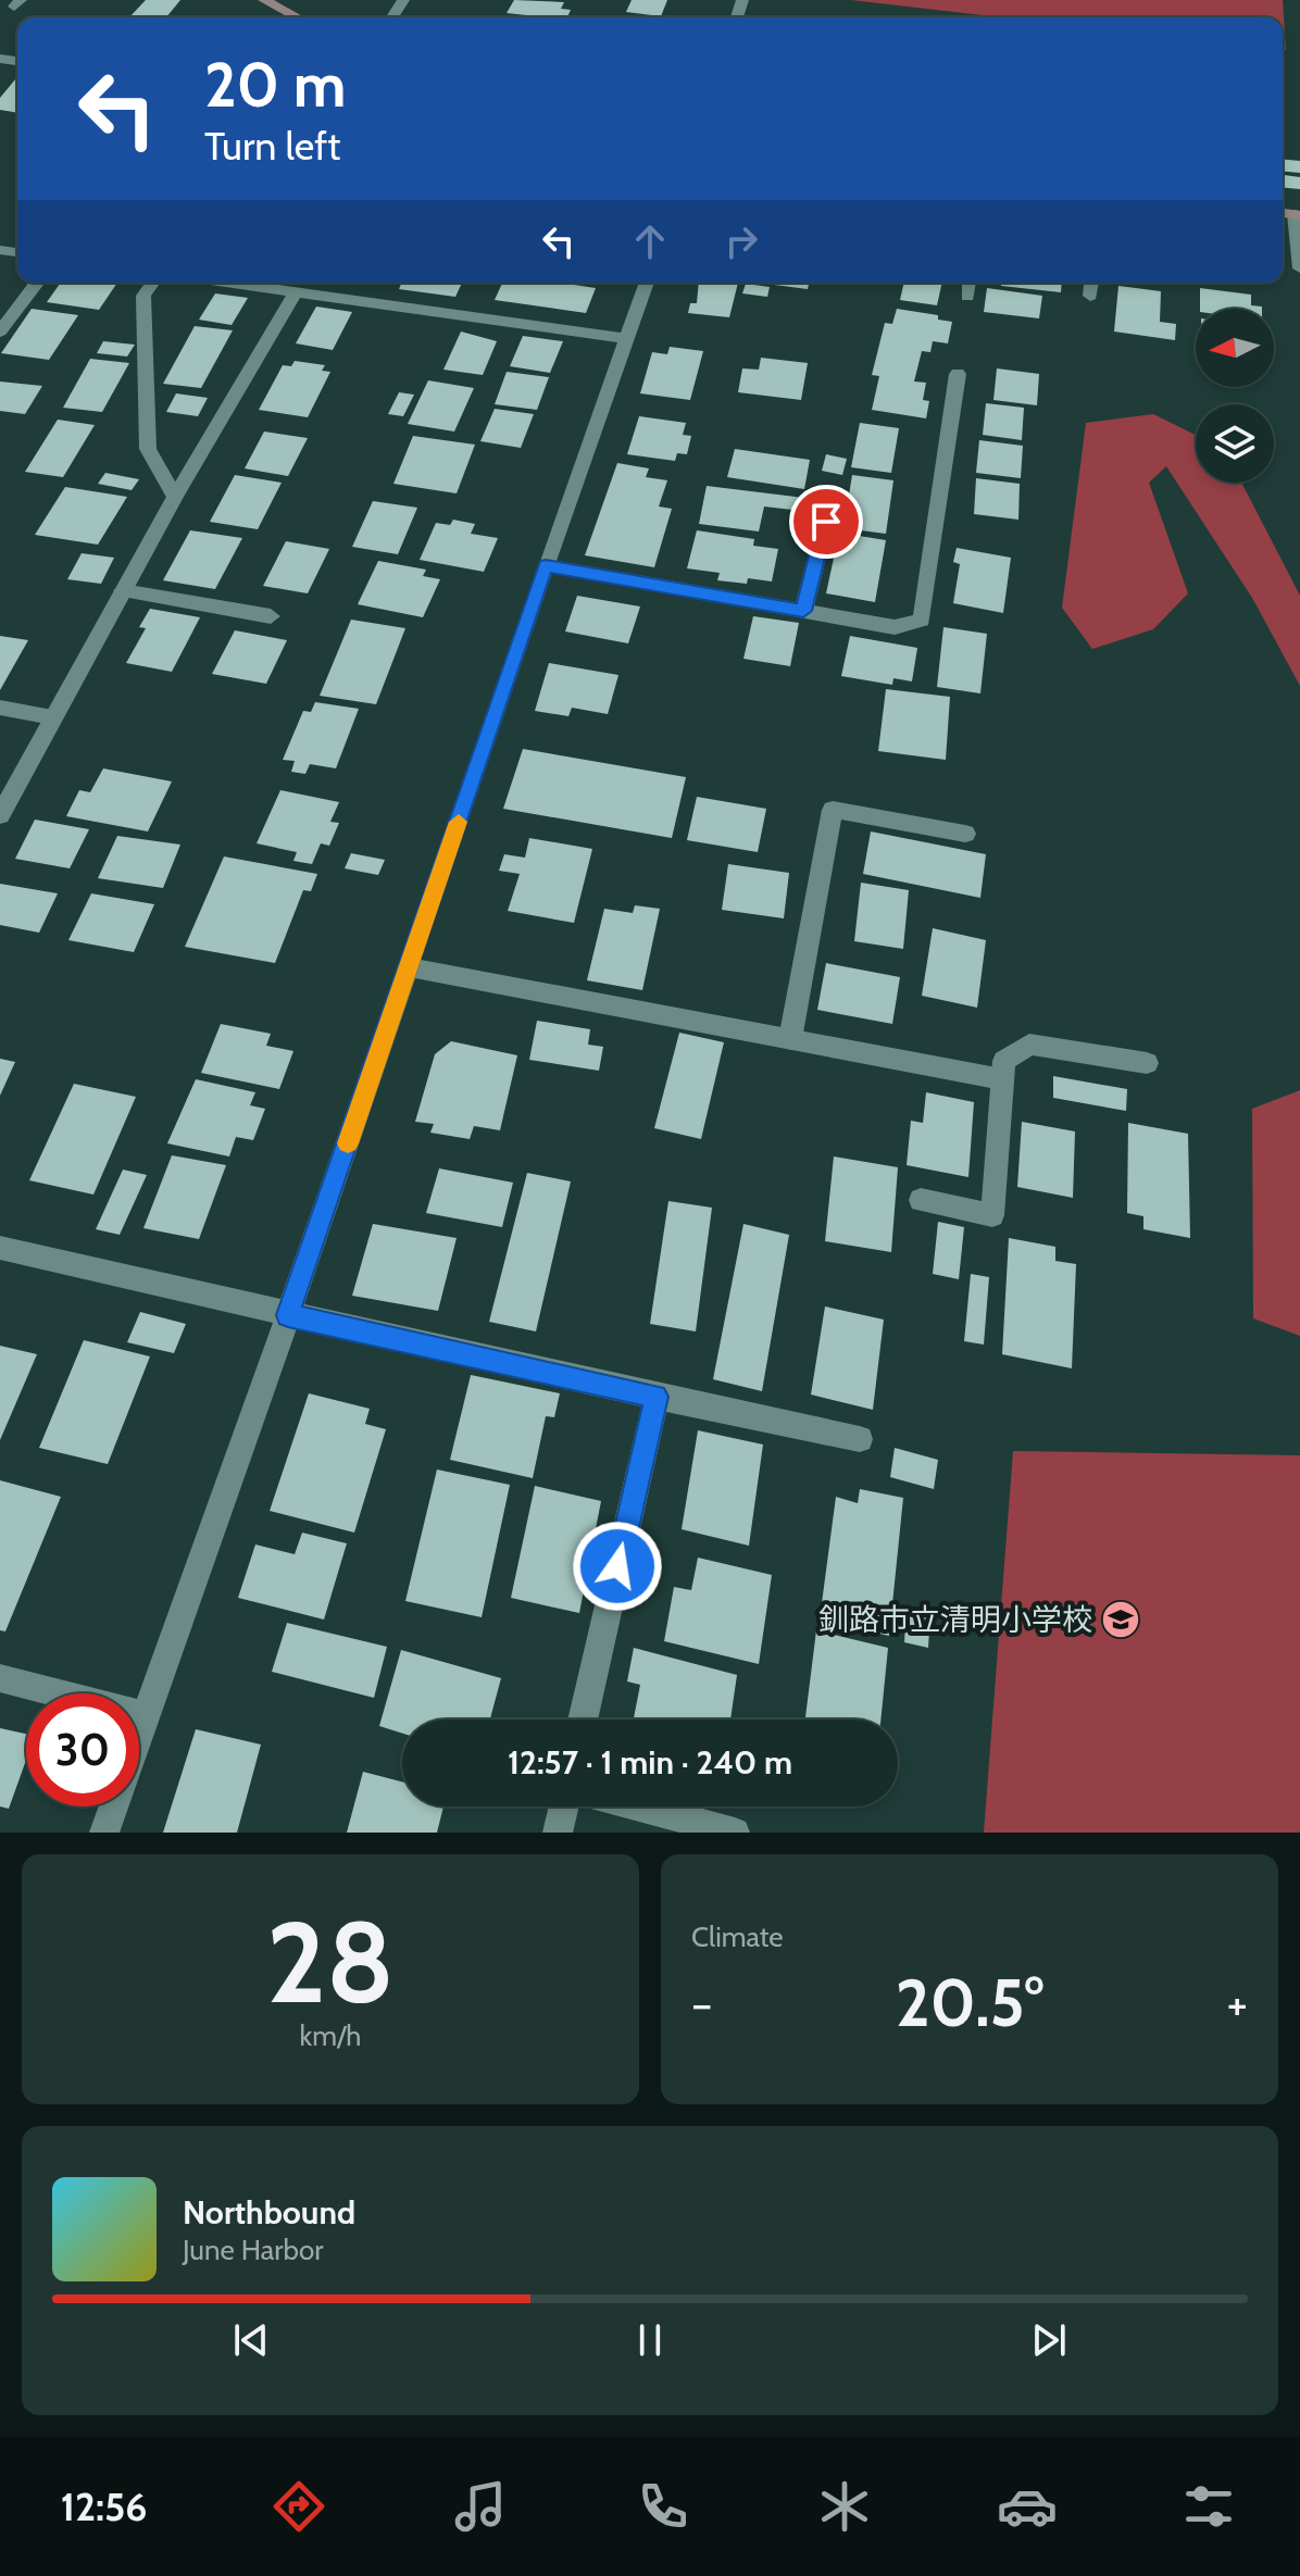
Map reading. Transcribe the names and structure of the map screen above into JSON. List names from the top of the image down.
{
  "places": {
    "school or university": ["釧路市立清明小学校"]
  },
  "north": "left",
  "page": {
    "turn": ["20 m", "Turn left"],
    "limit": "30",
    "trip": "12:57 · 1 min · 240 m",
    "tile": [
      ["28", "km/h"],
      "Climate"
    ],
    "heat": ["−", "20.5°", "+"],
    "song": ["Northbound", "June Harbor"],
    "tabs": "12:56"
  }
}
